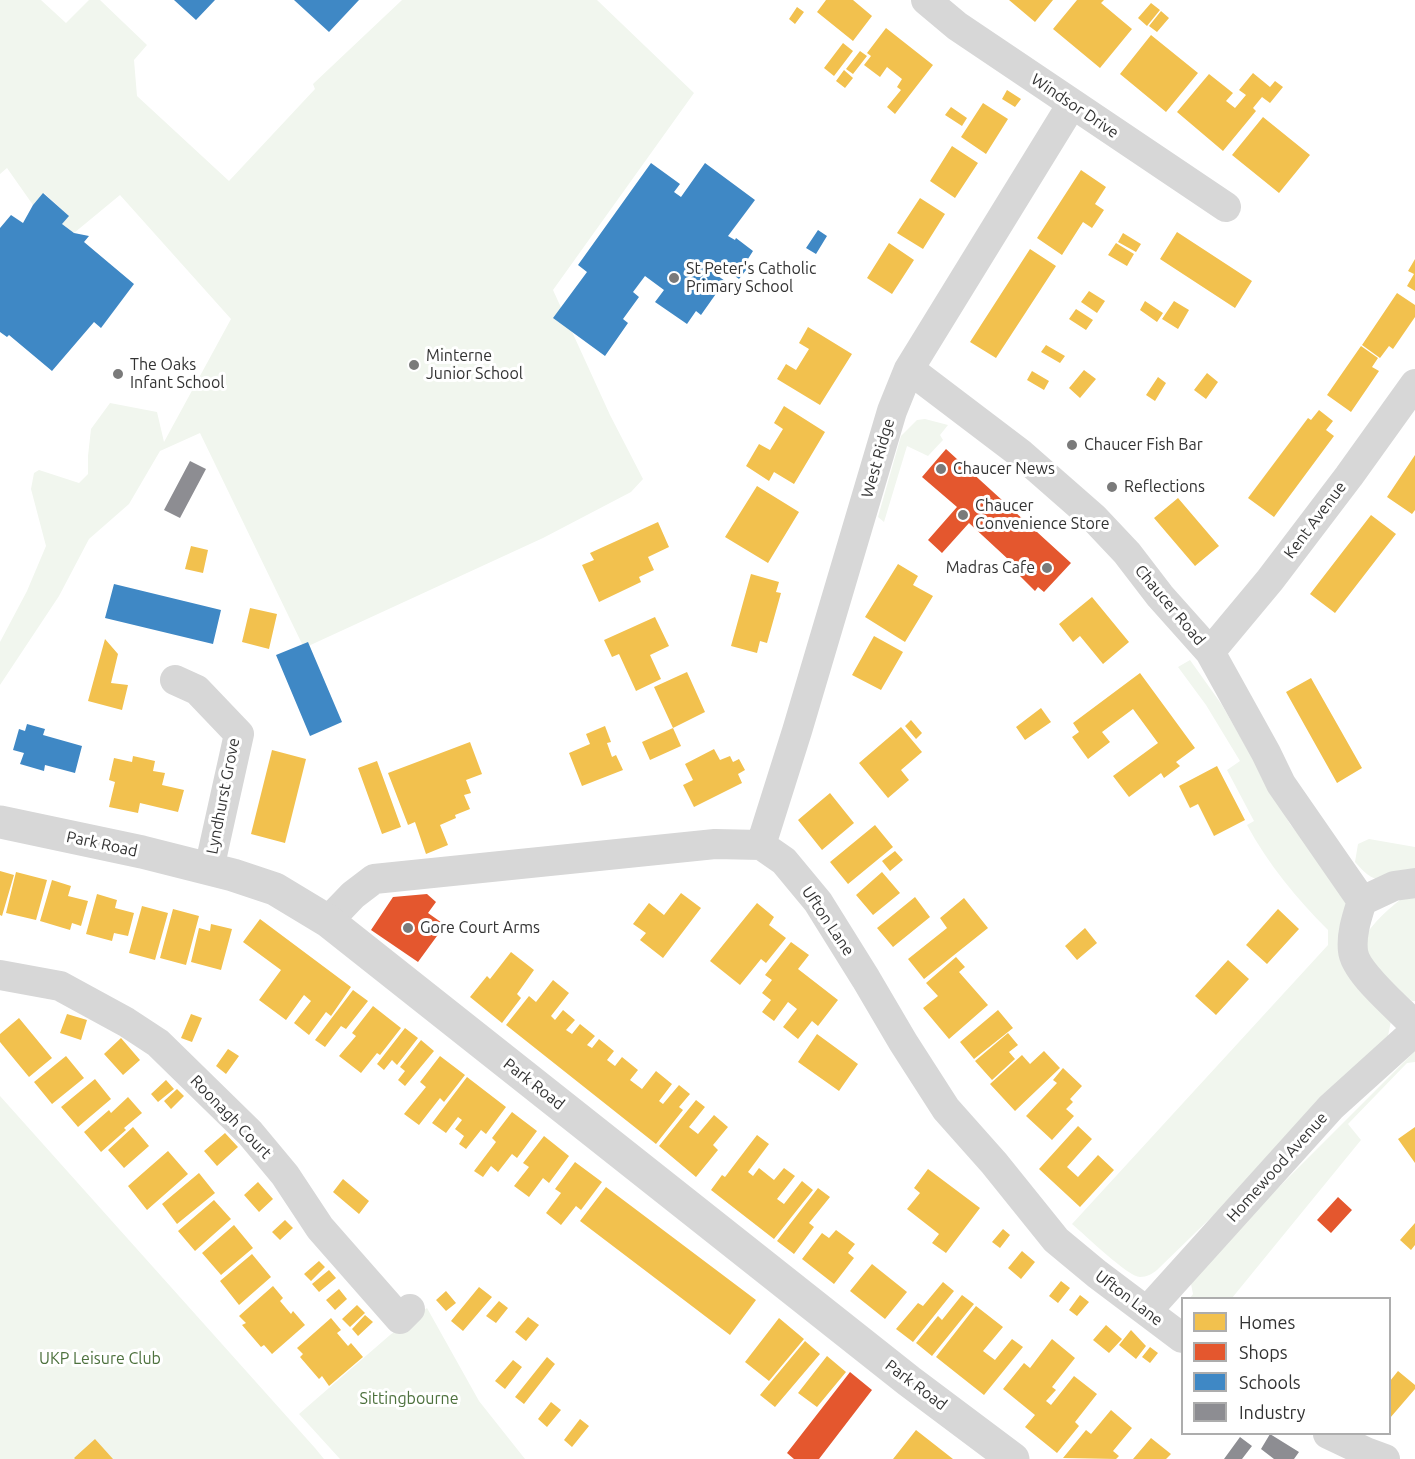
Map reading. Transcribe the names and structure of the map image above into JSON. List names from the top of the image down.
{
  "streets": {
    "street": [
      "Windsor Drive",
      "West Ridge",
      "Kent Avenue",
      "Chaucer Road",
      "Lyndhurst Grove",
      "Park Road",
      "Ufton Lane",
      "Roonagh Court",
      "Homewood Avenue"
    ]
  },
  "crossings": [
    ["Windsor Drive", "West Ridge"],
    ["West Ridge", "Chaucer Road"],
    ["West Ridge", "Ufton Lane"],
    ["Kent Avenue", "Chaucer Road"],
    ["Lyndhurst Grove", "Park Road"],
    ["Ufton Lane", "Homewood Avenue"]
  ],
  "parks": ["UKP Leisure Club", "Sittingbourne"],
  "places": [
    "St Peter's Catholic Primary School",
    "Minterne Junior School",
    "The Oaks Infant School",
    "Chaucer Fish Bar",
    "Chaucer News",
    "Reflections",
    "Chaucer Convenience Store",
    "Madras Cafe",
    "Gore Court Arms"
  ],
  "legend": [
    "Homes",
    "Shops",
    "Schools",
    "Industry"
  ]
}
